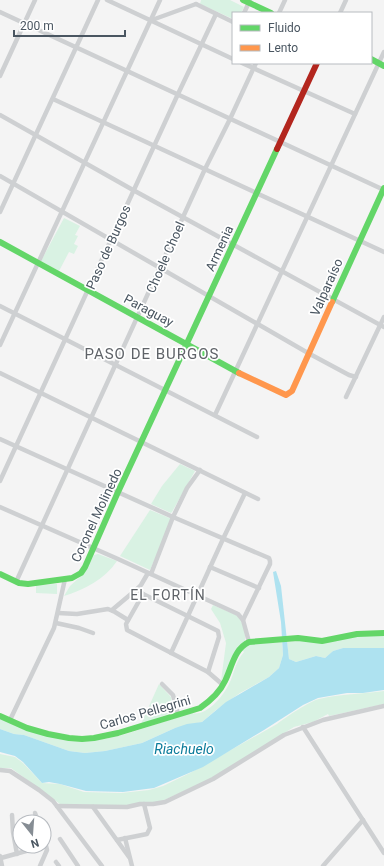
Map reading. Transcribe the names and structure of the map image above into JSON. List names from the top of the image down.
{
  "streets": {
    "street": [
      "Paso de Burgos",
      "Armenia",
      "Choele Choel",
      "Valparaíso",
      "Paraguay",
      "Coronel Molinedo",
      "Carlos Pellegrini"
    ]
  },
  "crossings": [
    ["Paso de Burgos", "Paraguay"],
    ["Armenia", "Paraguay"],
    ["Armenia", "Coronel Molinedo"],
    ["Choele Choel", "Paraguay"],
    ["Choele Choel", "Coronel Molinedo"],
    ["Valparaíso", "Paraguay"]
  ],
  "districts": ["PASO DE BURGOS", "EL FORTÍN"],
  "water": ["Riachuelo"],
  "legend": ["Fluido", "Lento"],
  "scale_bar": "200 m",
  "north": "bottom"
}
